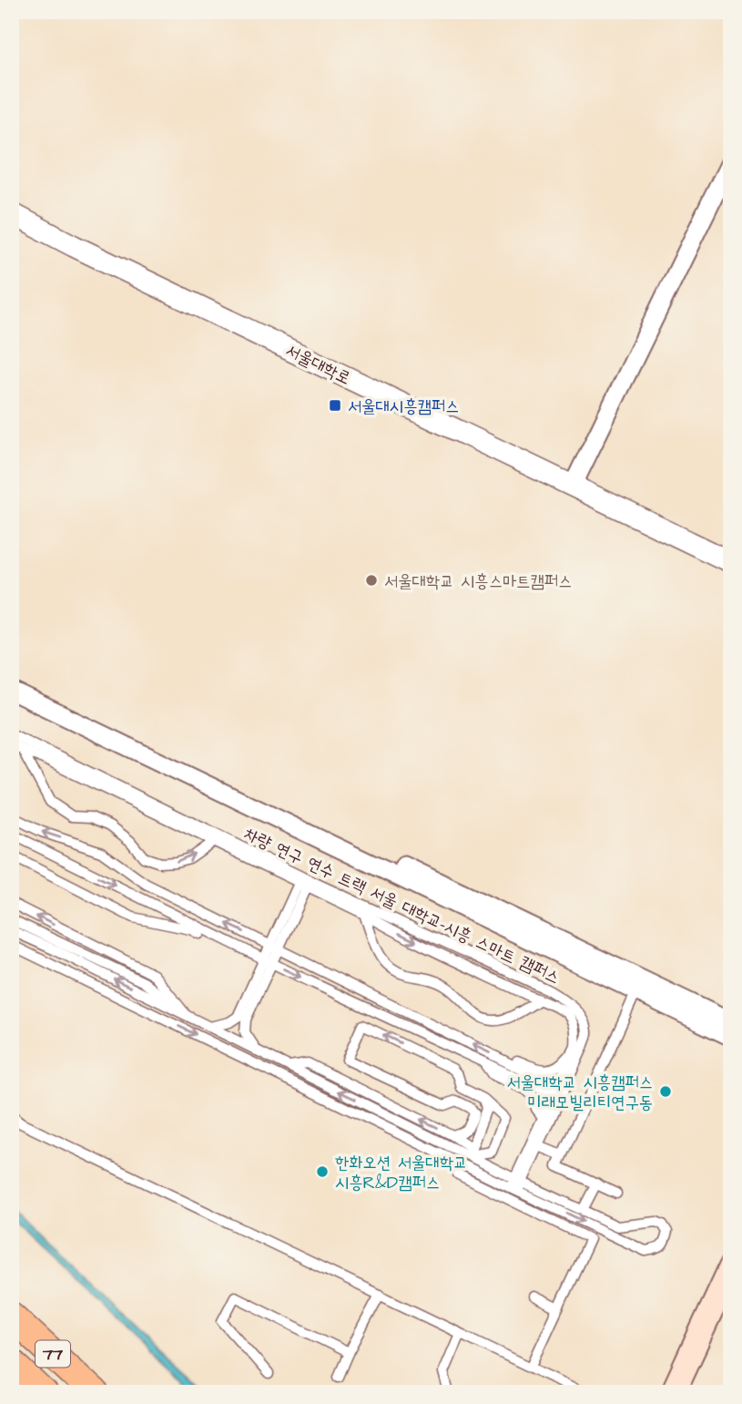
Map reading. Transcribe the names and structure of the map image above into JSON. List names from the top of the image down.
{
  "streets": {
    "main road": ["77"],
    "street": ["서울대학로"],
    "lane": ["차량 연구 연수 트랙 서울 대학교-시흥 스마트 캠퍼스"]
  },
  "places": {
    "transit": ["서울대시흥캠퍼스"],
    "other": ["서울대학교 시흥스마트캠퍼스", "서울대학교 시흥캠퍼스 미래모빌리티연구동", "한화오션 서울대학교 시흥R&D캠퍼스"]
  }
}
